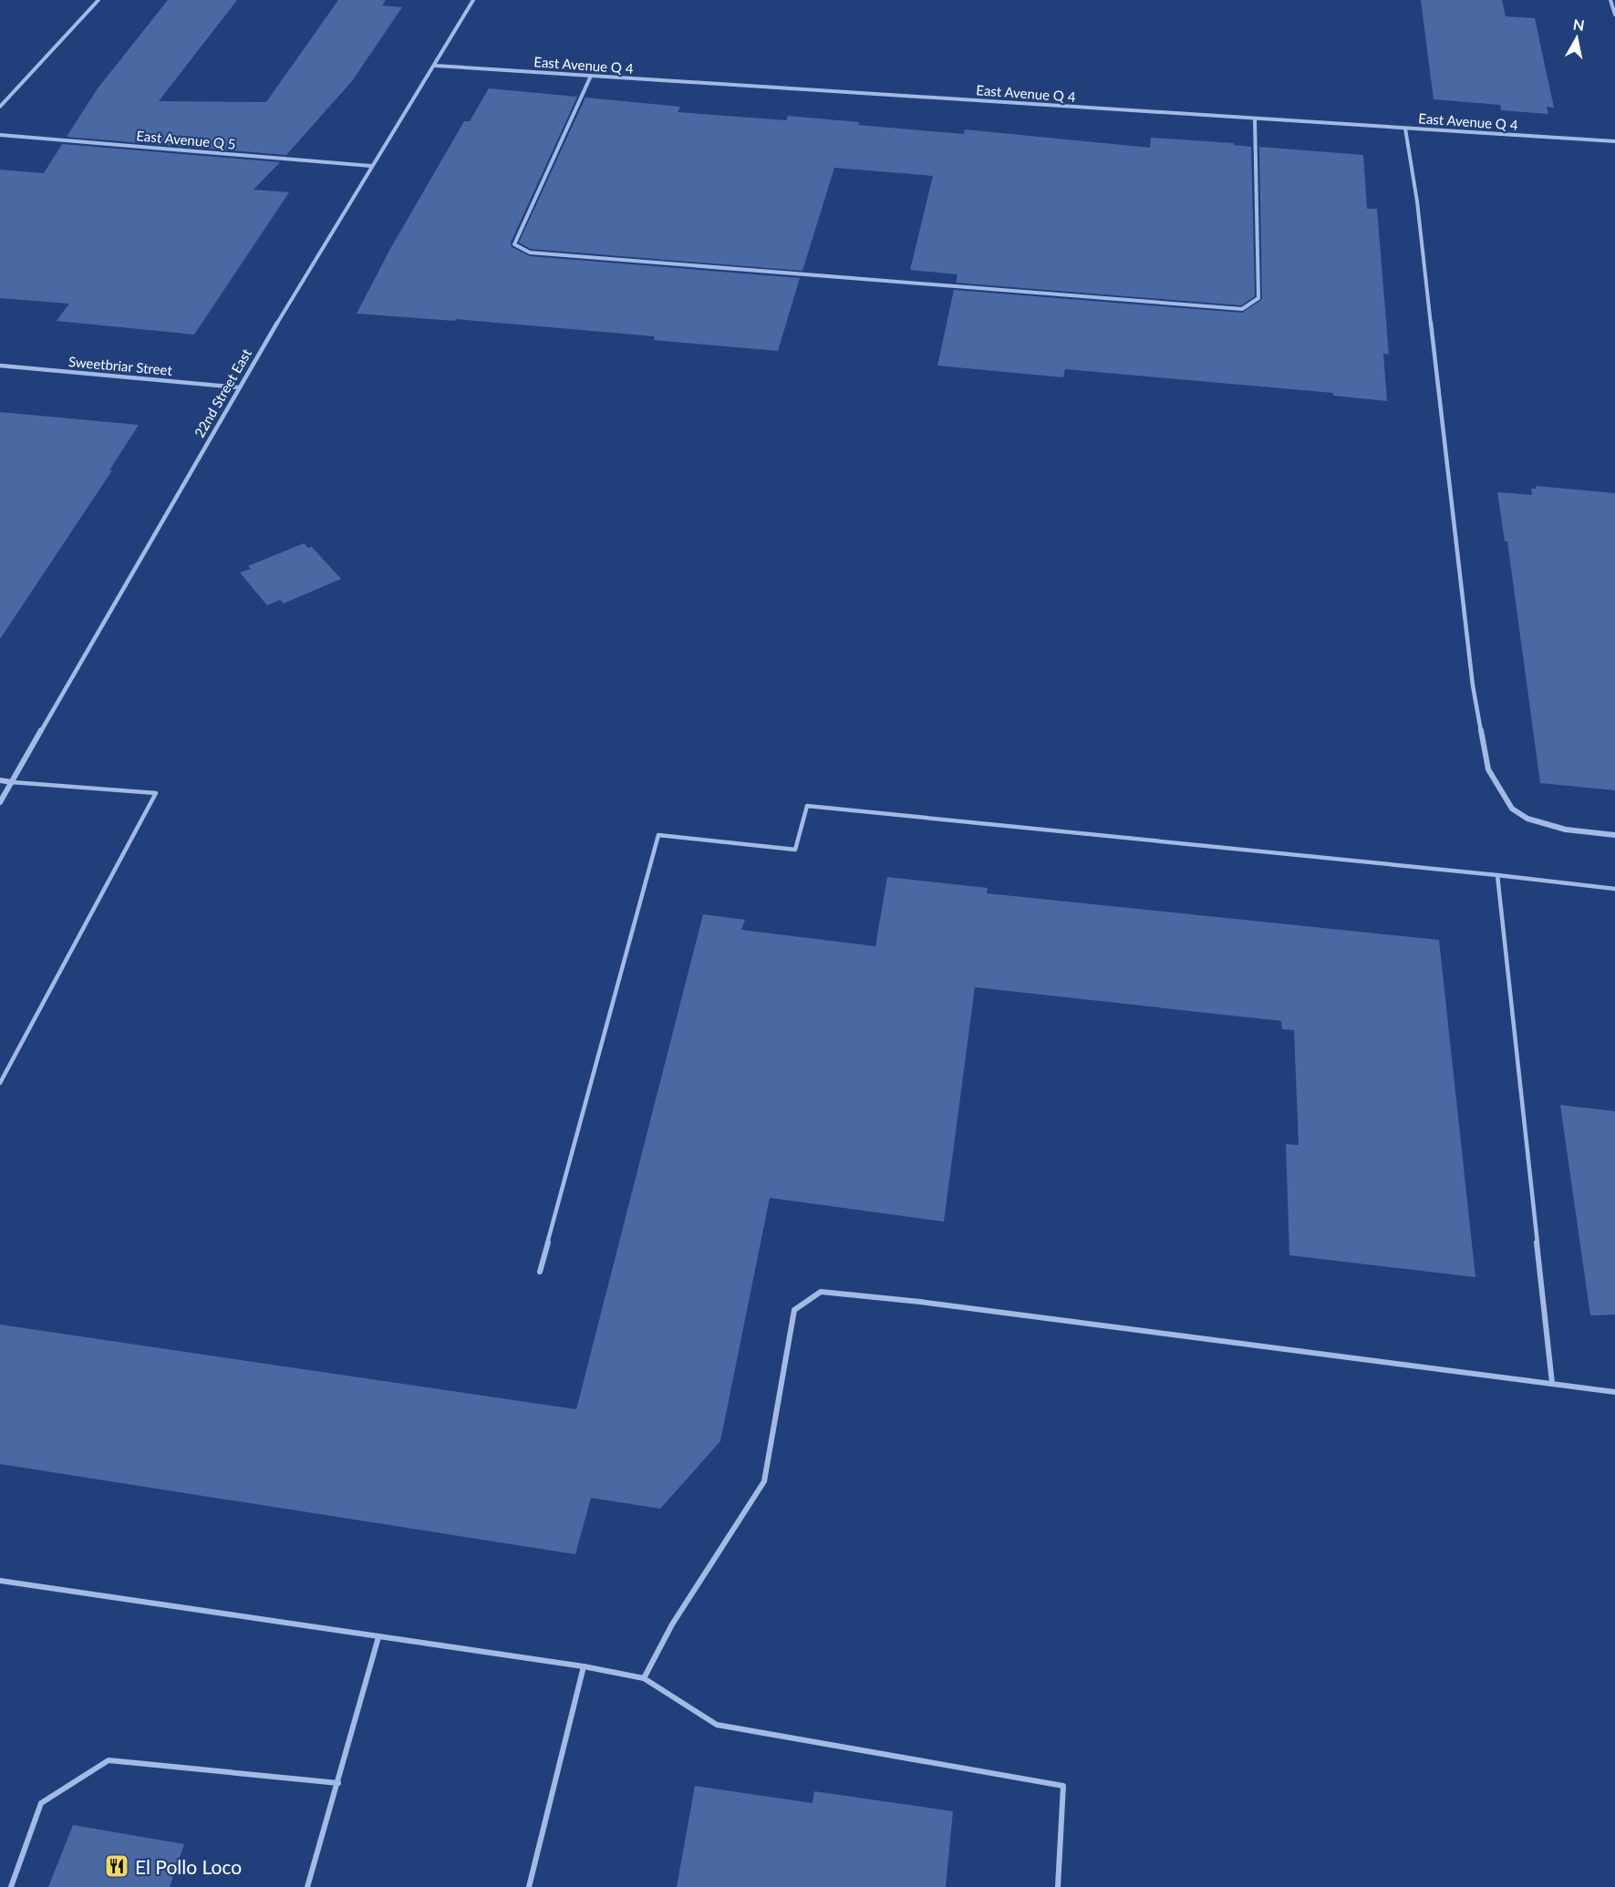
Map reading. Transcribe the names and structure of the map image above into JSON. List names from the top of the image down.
{
  "streets": {
    "street": [
      "East Avenue Q 4",
      "East Avenue Q 5",
      "Sweetbriar Street",
      "22nd Street East"
    ]
  },
  "crossings": [
    ["East Avenue Q 4", "22nd Street East"],
    ["East Avenue Q 5", "22nd Street East"],
    ["Sweetbriar Street", "22nd Street East"]
  ],
  "places": {
    "restaurant": ["El Pollo Loco"]
  },
  "north": "top"
}
